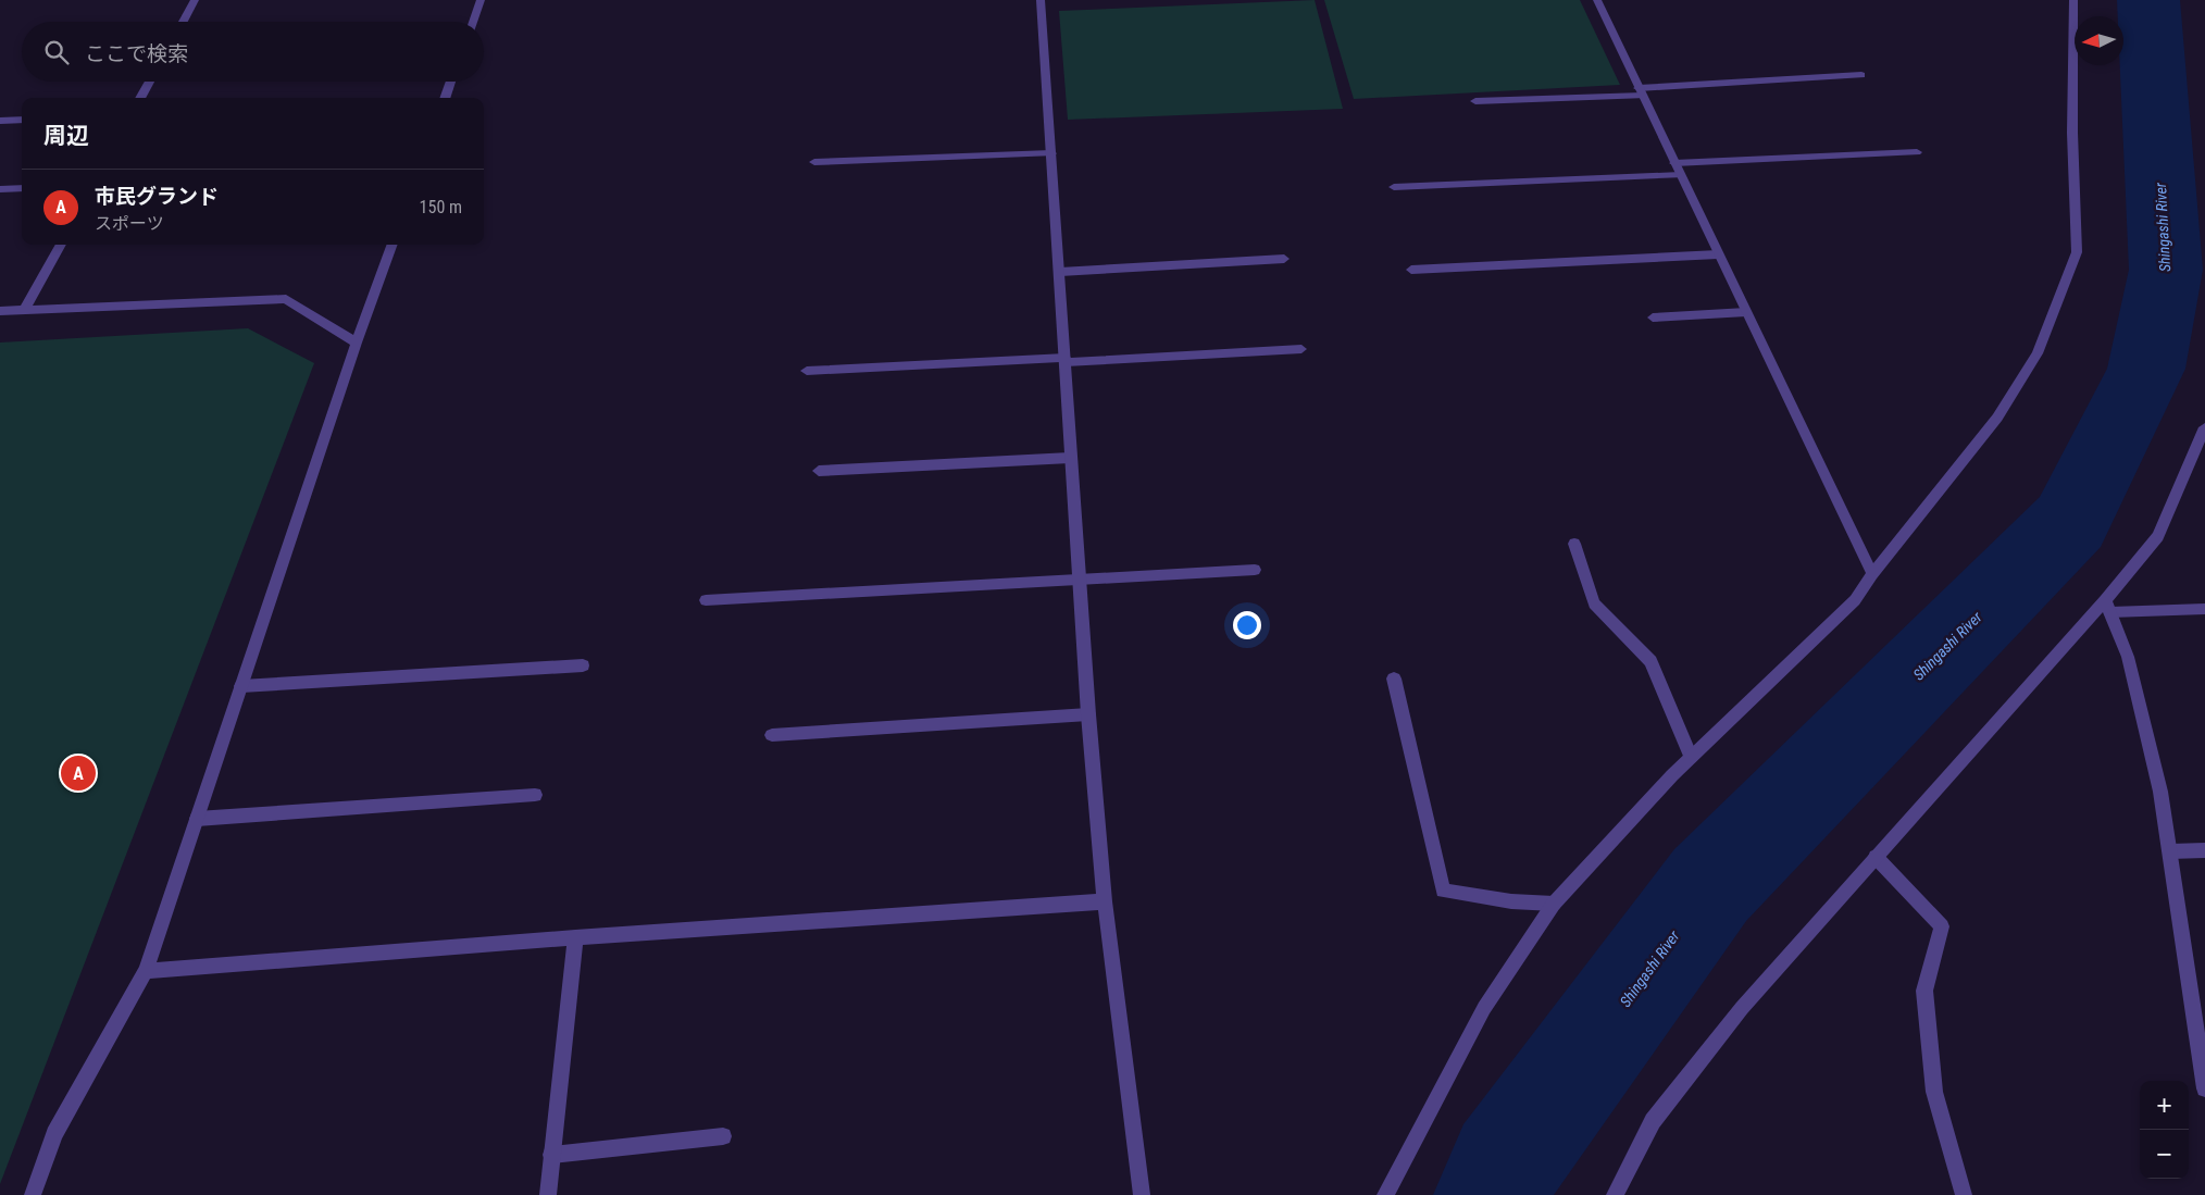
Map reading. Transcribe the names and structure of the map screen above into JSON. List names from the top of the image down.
{
  "water": ["Shingashi River"],
  "north": "left",
  "page": {
    "search": "ここで検索",
    "heading": "周辺",
    "list": [
      {
        "mark": "A",
        "name": "市民グランド",
        "note": "スポーツ",
        "value": "150 m"
      }
    ],
    "pins": "A",
    "map_buttons": ["+", "−"]
  }
}
